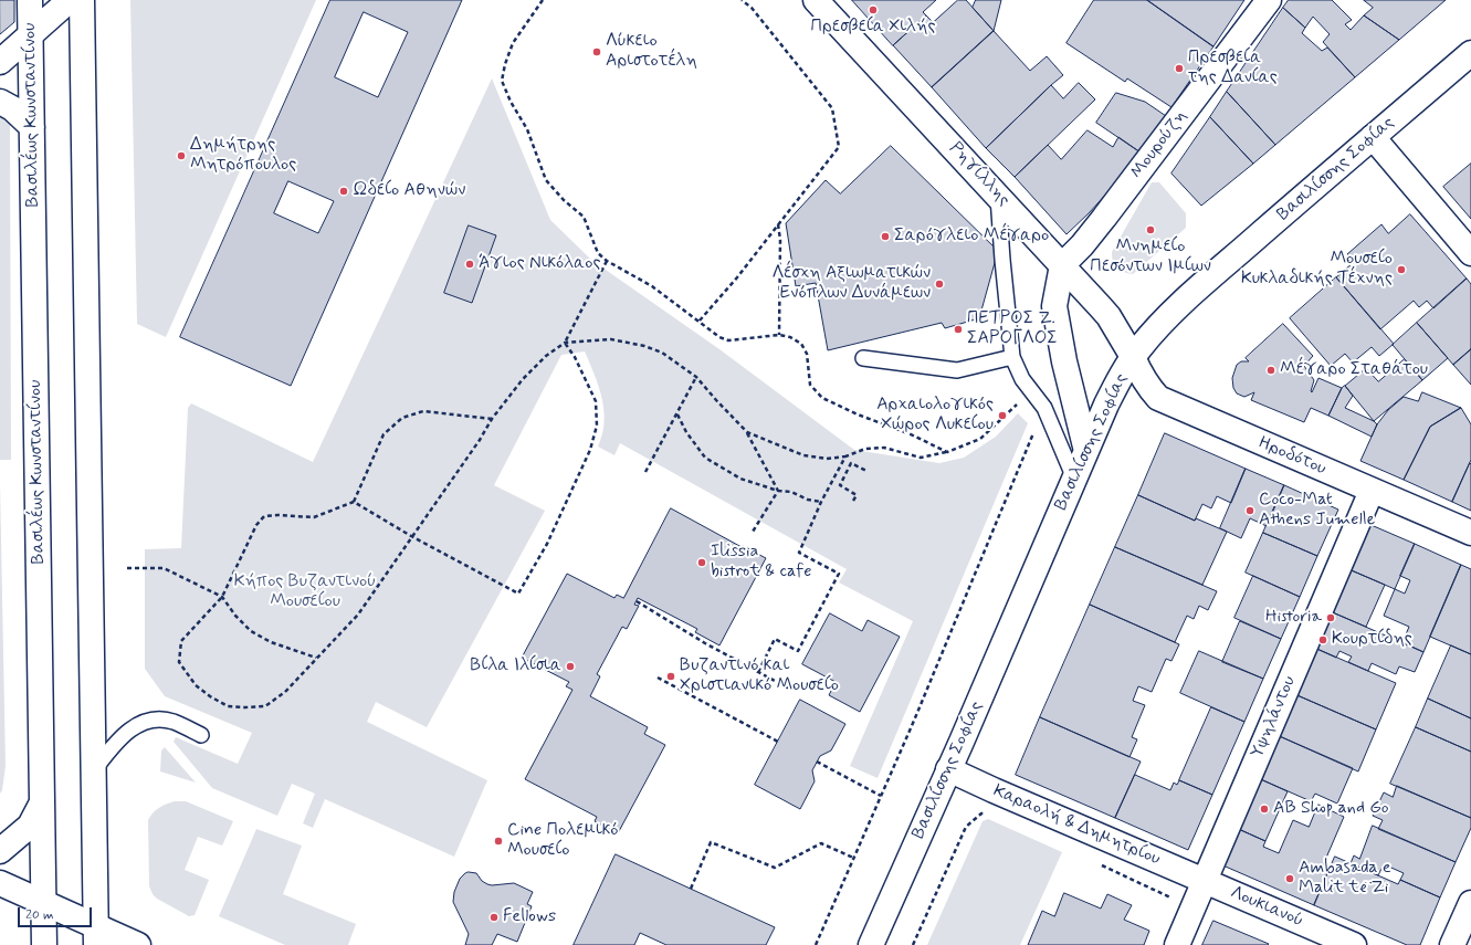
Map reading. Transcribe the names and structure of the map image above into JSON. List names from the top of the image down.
{
  "streets": {
    "main road": [
      "Βασιλέως Κωνσταντίνου",
      "Μουρούζη",
      "Βασιλίσσης Σοφίας",
      "Ρηγίλλης",
      "Ηροδότου",
      "Υψηλάντου",
      "Καραολή & Δημητρίου",
      "Λουκιανού"
    ]
  },
  "crossings": [
    ["Μουρούζη", "Ρηγίλλης"],
    ["Βασιλίσσης Σοφίας", "Ρηγίλλης"],
    ["Βασιλίσσης Σοφίας", "Ηροδότου"],
    ["Βασιλίσσης Σοφίας", "Καραολή & Δημητρίου"],
    ["Ρηγίλλης", "Ηροδότου"],
    ["Ηροδότου", "Υψηλάντου"],
    ["Υψηλάντου", "Καραολή & Δημητρίου"],
    ["Υψηλάντου", "Λουκιανού"],
    ["Καραολή & Δημητρίου", "Λουκιανού"]
  ],
  "parks": ["Κήπος Βυζαντινού Μουσείου"],
  "places": [
    "Πρεσβεία Χιλής",
    "Λύκειο Αριστοτέλη",
    "Πρεσβεία της Δανίας",
    "Δημήτρης Μητρόπουλος",
    "Ωδείο Αθηνών",
    "Μνημείο Πεσόντων Ιμίων",
    "Σαρόγλειο Μέγαρο",
    "Άγιος Νικόλαος",
    "Μουσείο Κυκλαδικής Τέχνης",
    "Λέσχη Αξιωματικών Ενόπλων Δυνάμεων",
    "ΠΕΤΡΟΣ Ζ. ΣΑΡΟΓΛΟΣ",
    "Μέγαρο Σταθάτου",
    "Αρχαιολογικός Χώρος Λυκείου",
    "Coco-Mat Athens Jumelle",
    "Ilissia bistrot & cafe",
    "Historia",
    "Κουρτίδης",
    "Βίλα Ιλίσια",
    "Βυζαντινό και Χριστιανικό Μουσείο",
    "AB Shop and Go",
    "Cine Πολεμικό Μουσείο",
    "Ambasada e Malit të Zi",
    "Fellows"
  ],
  "scale_bar": "20 m"
}
